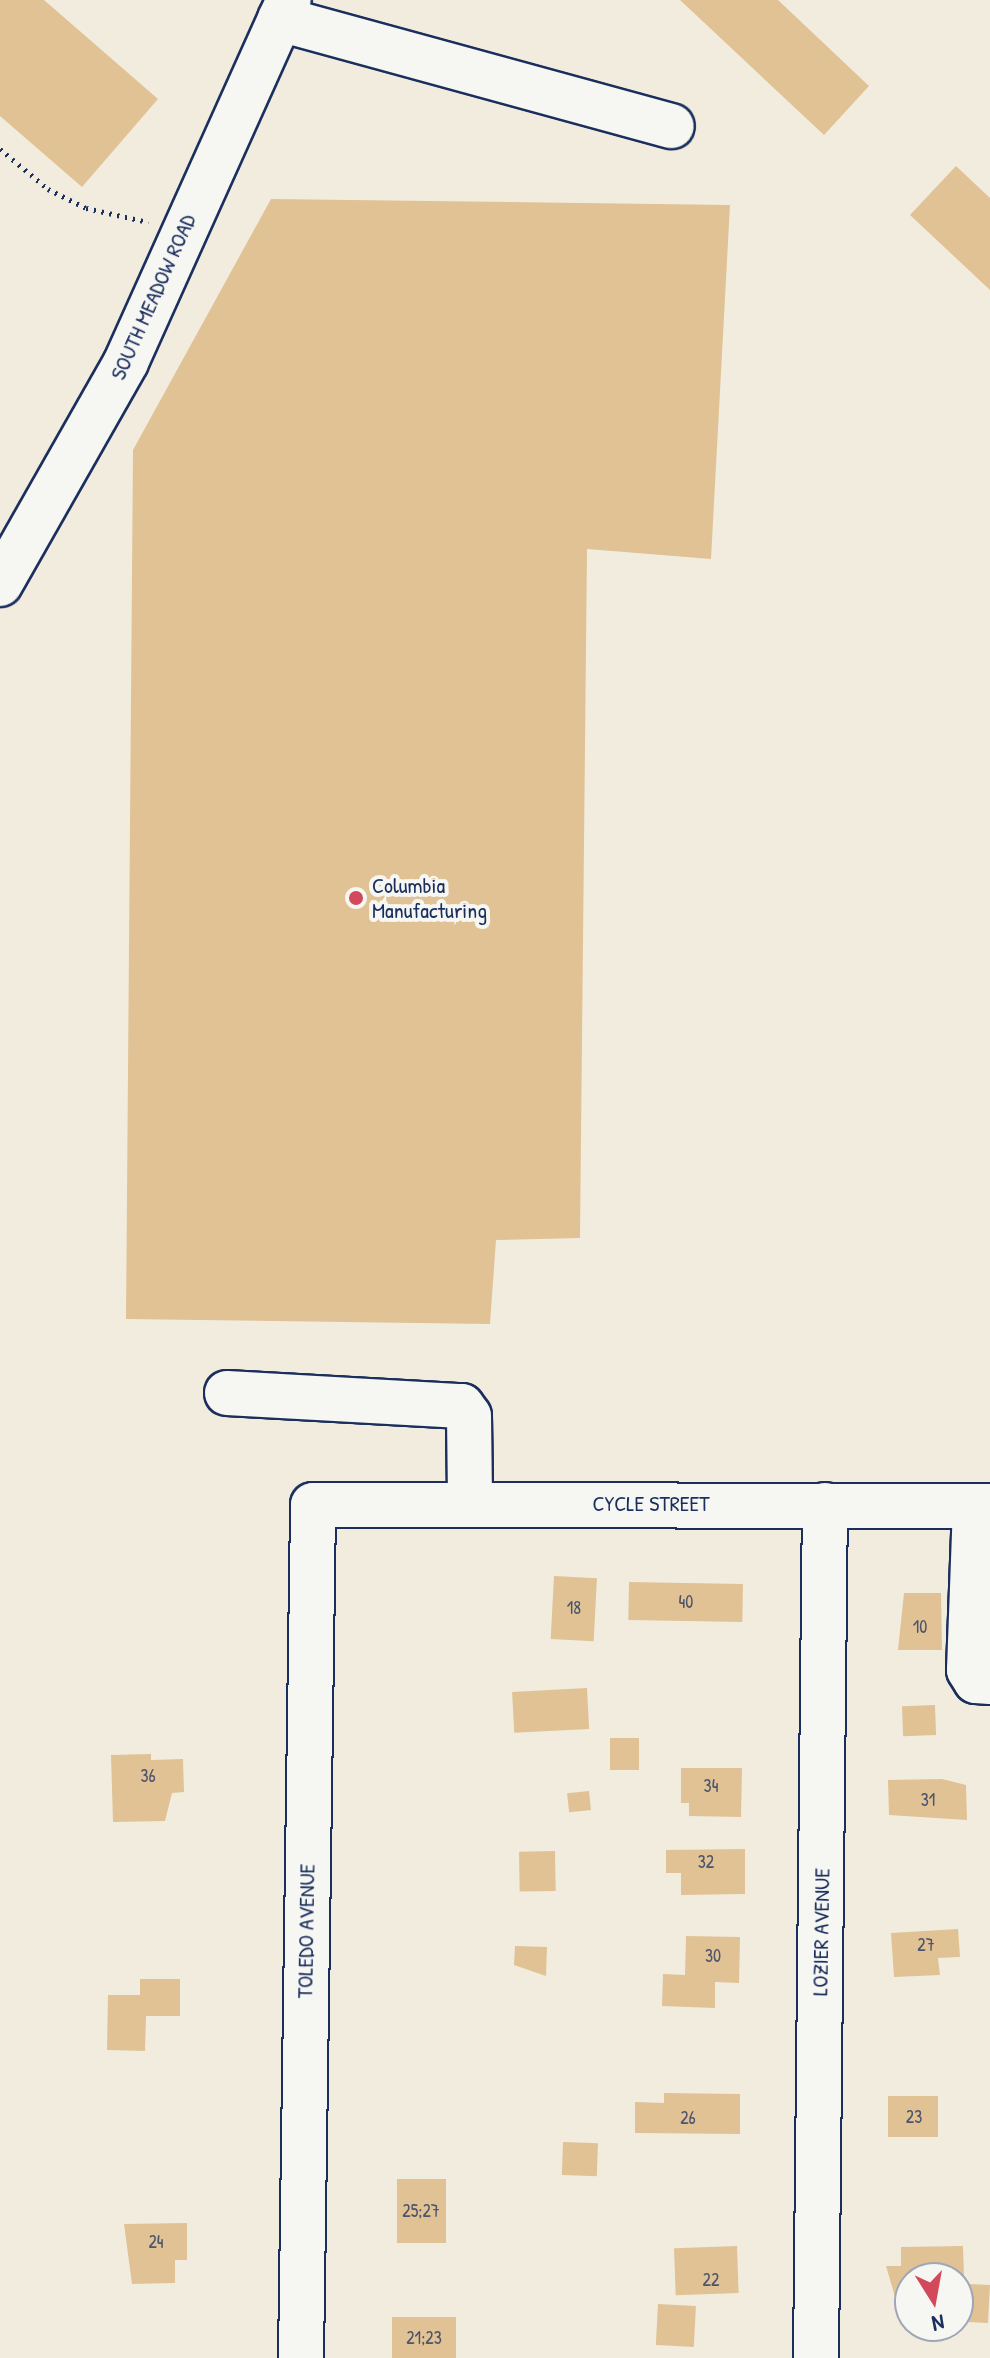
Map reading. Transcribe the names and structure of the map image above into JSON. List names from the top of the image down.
{
  "streets": {
    "street": [
      "SOUTH MEADOW ROAD",
      "CYCLE STREET",
      "TOLEDO AVENUE",
      "LOZIER AVENUE"
    ]
  },
  "crossings": [
    ["CYCLE STREET", "TOLEDO AVENUE"],
    ["CYCLE STREET", "LOZIER AVENUE"]
  ],
  "places": ["Columbia Manufacturing"],
  "house_numbers": [
    "40",
    "18",
    "10",
    "36",
    "34",
    "31",
    "32",
    "27",
    "30",
    "23",
    "26",
    "25;27",
    "24",
    "22",
    "21;23"
  ],
  "north": "bottom"
}
